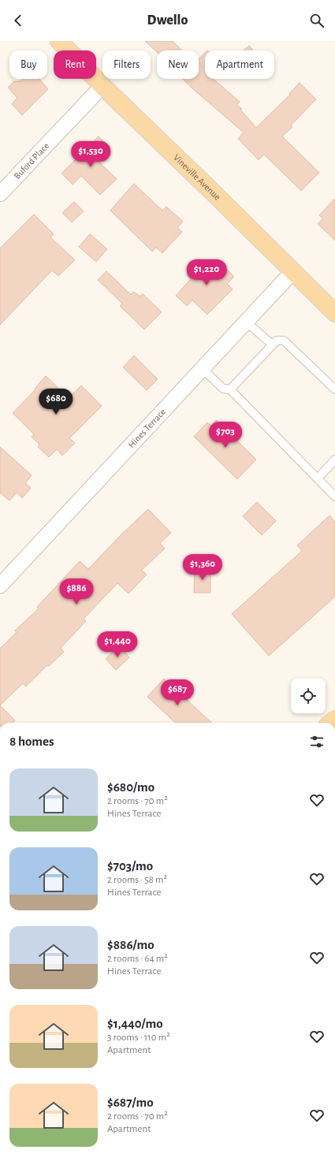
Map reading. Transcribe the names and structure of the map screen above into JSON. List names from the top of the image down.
{
  "streets": {
    "main road": ["Vineville Avenue"],
    "street": ["Buford Place", "Hines Terrace"]
  },
  "crossings": [
    ["Buford Place", "Vineville Avenue"],
    ["Vineville Avenue", "Hines Terrace"]
  ],
  "page": {
    "header": "Dwello",
    "chip": [
      "Buy",
      "Rent",
      "Filters",
      "New",
      "Apartment"
    ],
    "price": [
      "$1,530",
      "$1,220",
      "$680",
      "$703",
      "$1,360",
      "$886",
      "$1,440",
      "$687"
    ],
    "heading": "8 homes",
    "list": [
      {
        "name": "$680/mo",
        "note": "2 rooms · 70 m² · Hines Terrace"
      },
      {
        "name": "$703/mo",
        "note": "2 rooms · 58 m² · Hines Terrace"
      },
      {
        "name": "$886/mo",
        "note": "2 rooms · 64 m² · Hines Terrace"
      },
      {
        "name": "$1,440/mo",
        "note": "3 rooms · 110 m² · Apartment"
      },
      {
        "name": "$687/mo",
        "note": "2 rooms · 70 m² · Apartment"
      }
    ]
  }
}
